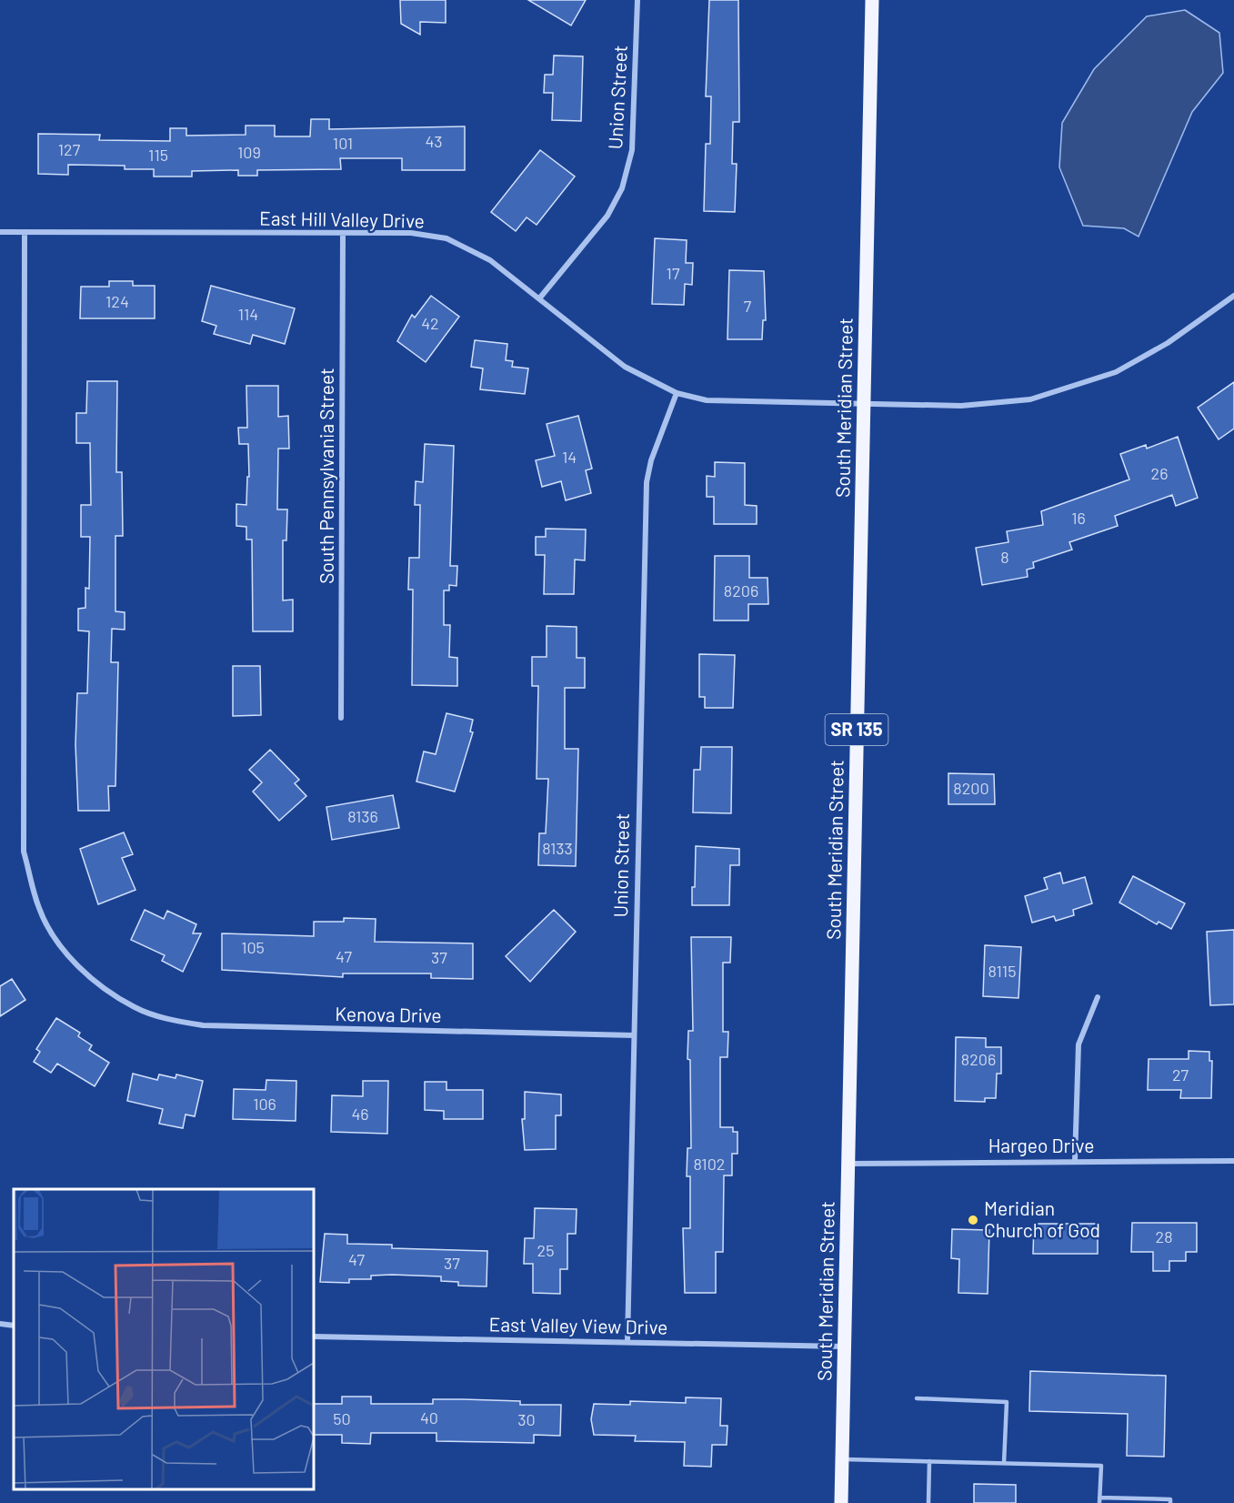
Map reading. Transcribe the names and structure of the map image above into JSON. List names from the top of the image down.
{
  "streets": {
    "main road": ["South Meridian Street", "SR 135"],
    "street": [
      "Union Street",
      "East Hill Valley Drive",
      "South Pennsylvania Street",
      "Kenova Drive",
      "Hargeo Drive",
      "East Valley View Drive"
    ]
  },
  "crossings": [
    ["Union Street", "East Hill Valley Drive"],
    ["Union Street", "Kenova Drive"],
    ["Union Street", "East Valley View Drive"],
    ["East Hill Valley Drive", "South Meridian Street"],
    ["East Hill Valley Drive", "South Pennsylvania Street"],
    ["East Hill Valley Drive", "Kenova Drive"],
    ["South Meridian Street", "Hargeo Drive"],
    ["South Meridian Street", "East Valley View Drive"]
  ],
  "places": ["Meridian Church of God"],
  "house_numbers": [
    "43",
    "101",
    "127",
    "109",
    "115",
    "17",
    "124",
    "7",
    "114",
    "42",
    "14",
    "26",
    "16",
    "8",
    "8206",
    "8200",
    "8136",
    "8133",
    "105",
    "47",
    "37",
    "8115",
    "8206",
    "27",
    "106",
    "46",
    "8102",
    "28",
    "25",
    "47",
    "37",
    "40",
    "50",
    "30"
  ]
}
